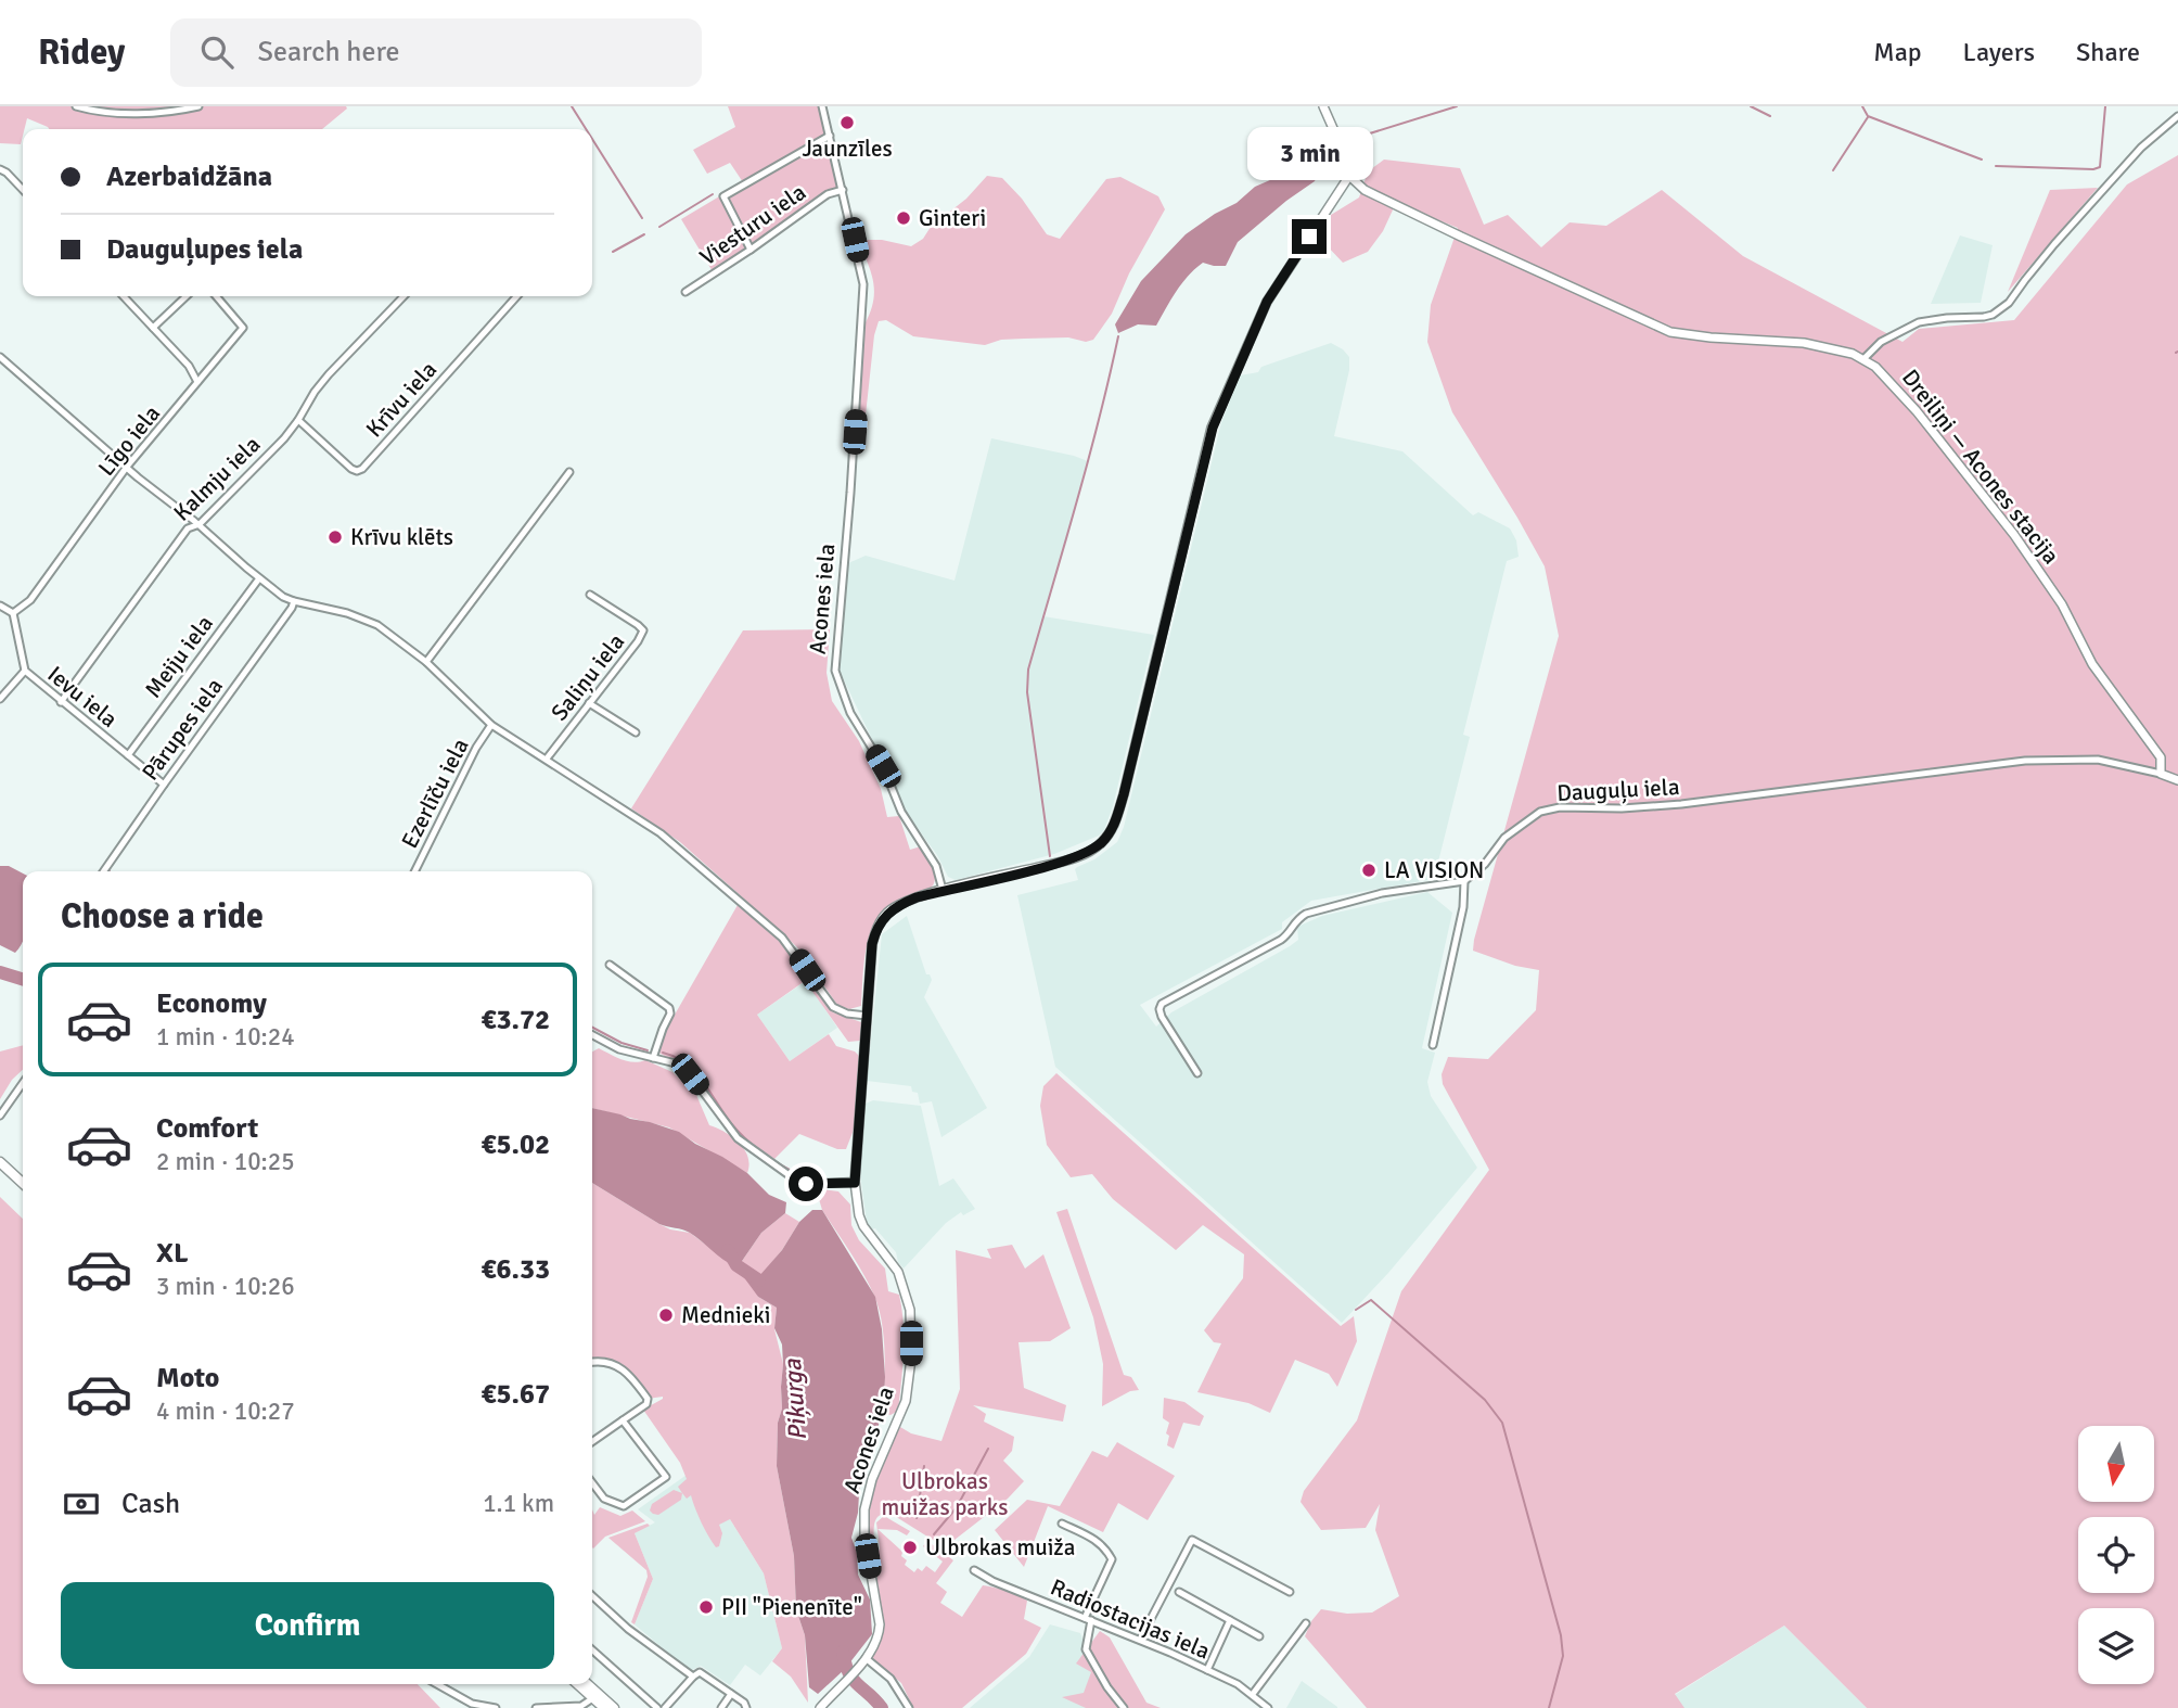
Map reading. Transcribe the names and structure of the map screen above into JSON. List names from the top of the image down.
{
  "streets": {
    "street": [
      "Viesturu iela",
      "Krīvu iela",
      "Līgo iela",
      "Dreiliņi — Acones stacija",
      "Kalmju iela",
      "Acones iela",
      "Meiju iela",
      "Saliņu iela",
      "Ievu iela",
      "Pārupes iela",
      "Dauguļu iela",
      "Ezerlīču iela",
      "Radiostacijas iela"
    ]
  },
  "crossings": [
    ["Viesturu iela", "Acones iela"],
    ["Krīvu iela", "Kalmju iela"],
    ["Līgo iela", "Ievu iela"],
    ["Dreiliņi — Acones stacija", "Dauguļu iela"],
    ["Kalmju iela", "Ievu iela"],
    ["Meiju iela", "Ievu iela"],
    ["Ievu iela", "Pārupes iela"]
  ],
  "water": ["Piķurga"],
  "parks": ["Ulbrokas muižas parks"],
  "places": [
    "Jaunzīles",
    "Ginteri",
    "Krīvu klēts",
    "LA VISION",
    "Mednieki",
    "Ulbrokas muiža",
    "PII \"Pienenīte\""
  ],
  "north": "bottom",
  "page": {
    "header": "Ridey",
    "search": "Search here",
    "nav": ["Map", "Layers", "Share"],
    "bubble": "3 min",
    "banner": ["Azerbaidžāna", "Dauguļupes iela"],
    "heading": "Choose a ride",
    "list": [
      {
        "name": "Economy",
        "note": "1 min · 10:24",
        "value": "€3.72"
      },
      {
        "name": "Comfort",
        "note": "2 min · 10:25",
        "value": "€5.02"
      },
      {
        "name": "XL",
        "note": "3 min · 10:26",
        "value": "€6.33"
      },
      {
        "name": "Moto",
        "note": "4 min · 10:27",
        "value": "€5.67"
      }
    ],
    "pay": ["Cash", "1.1 km"],
    "buttons": "Confirm"
  }
}
